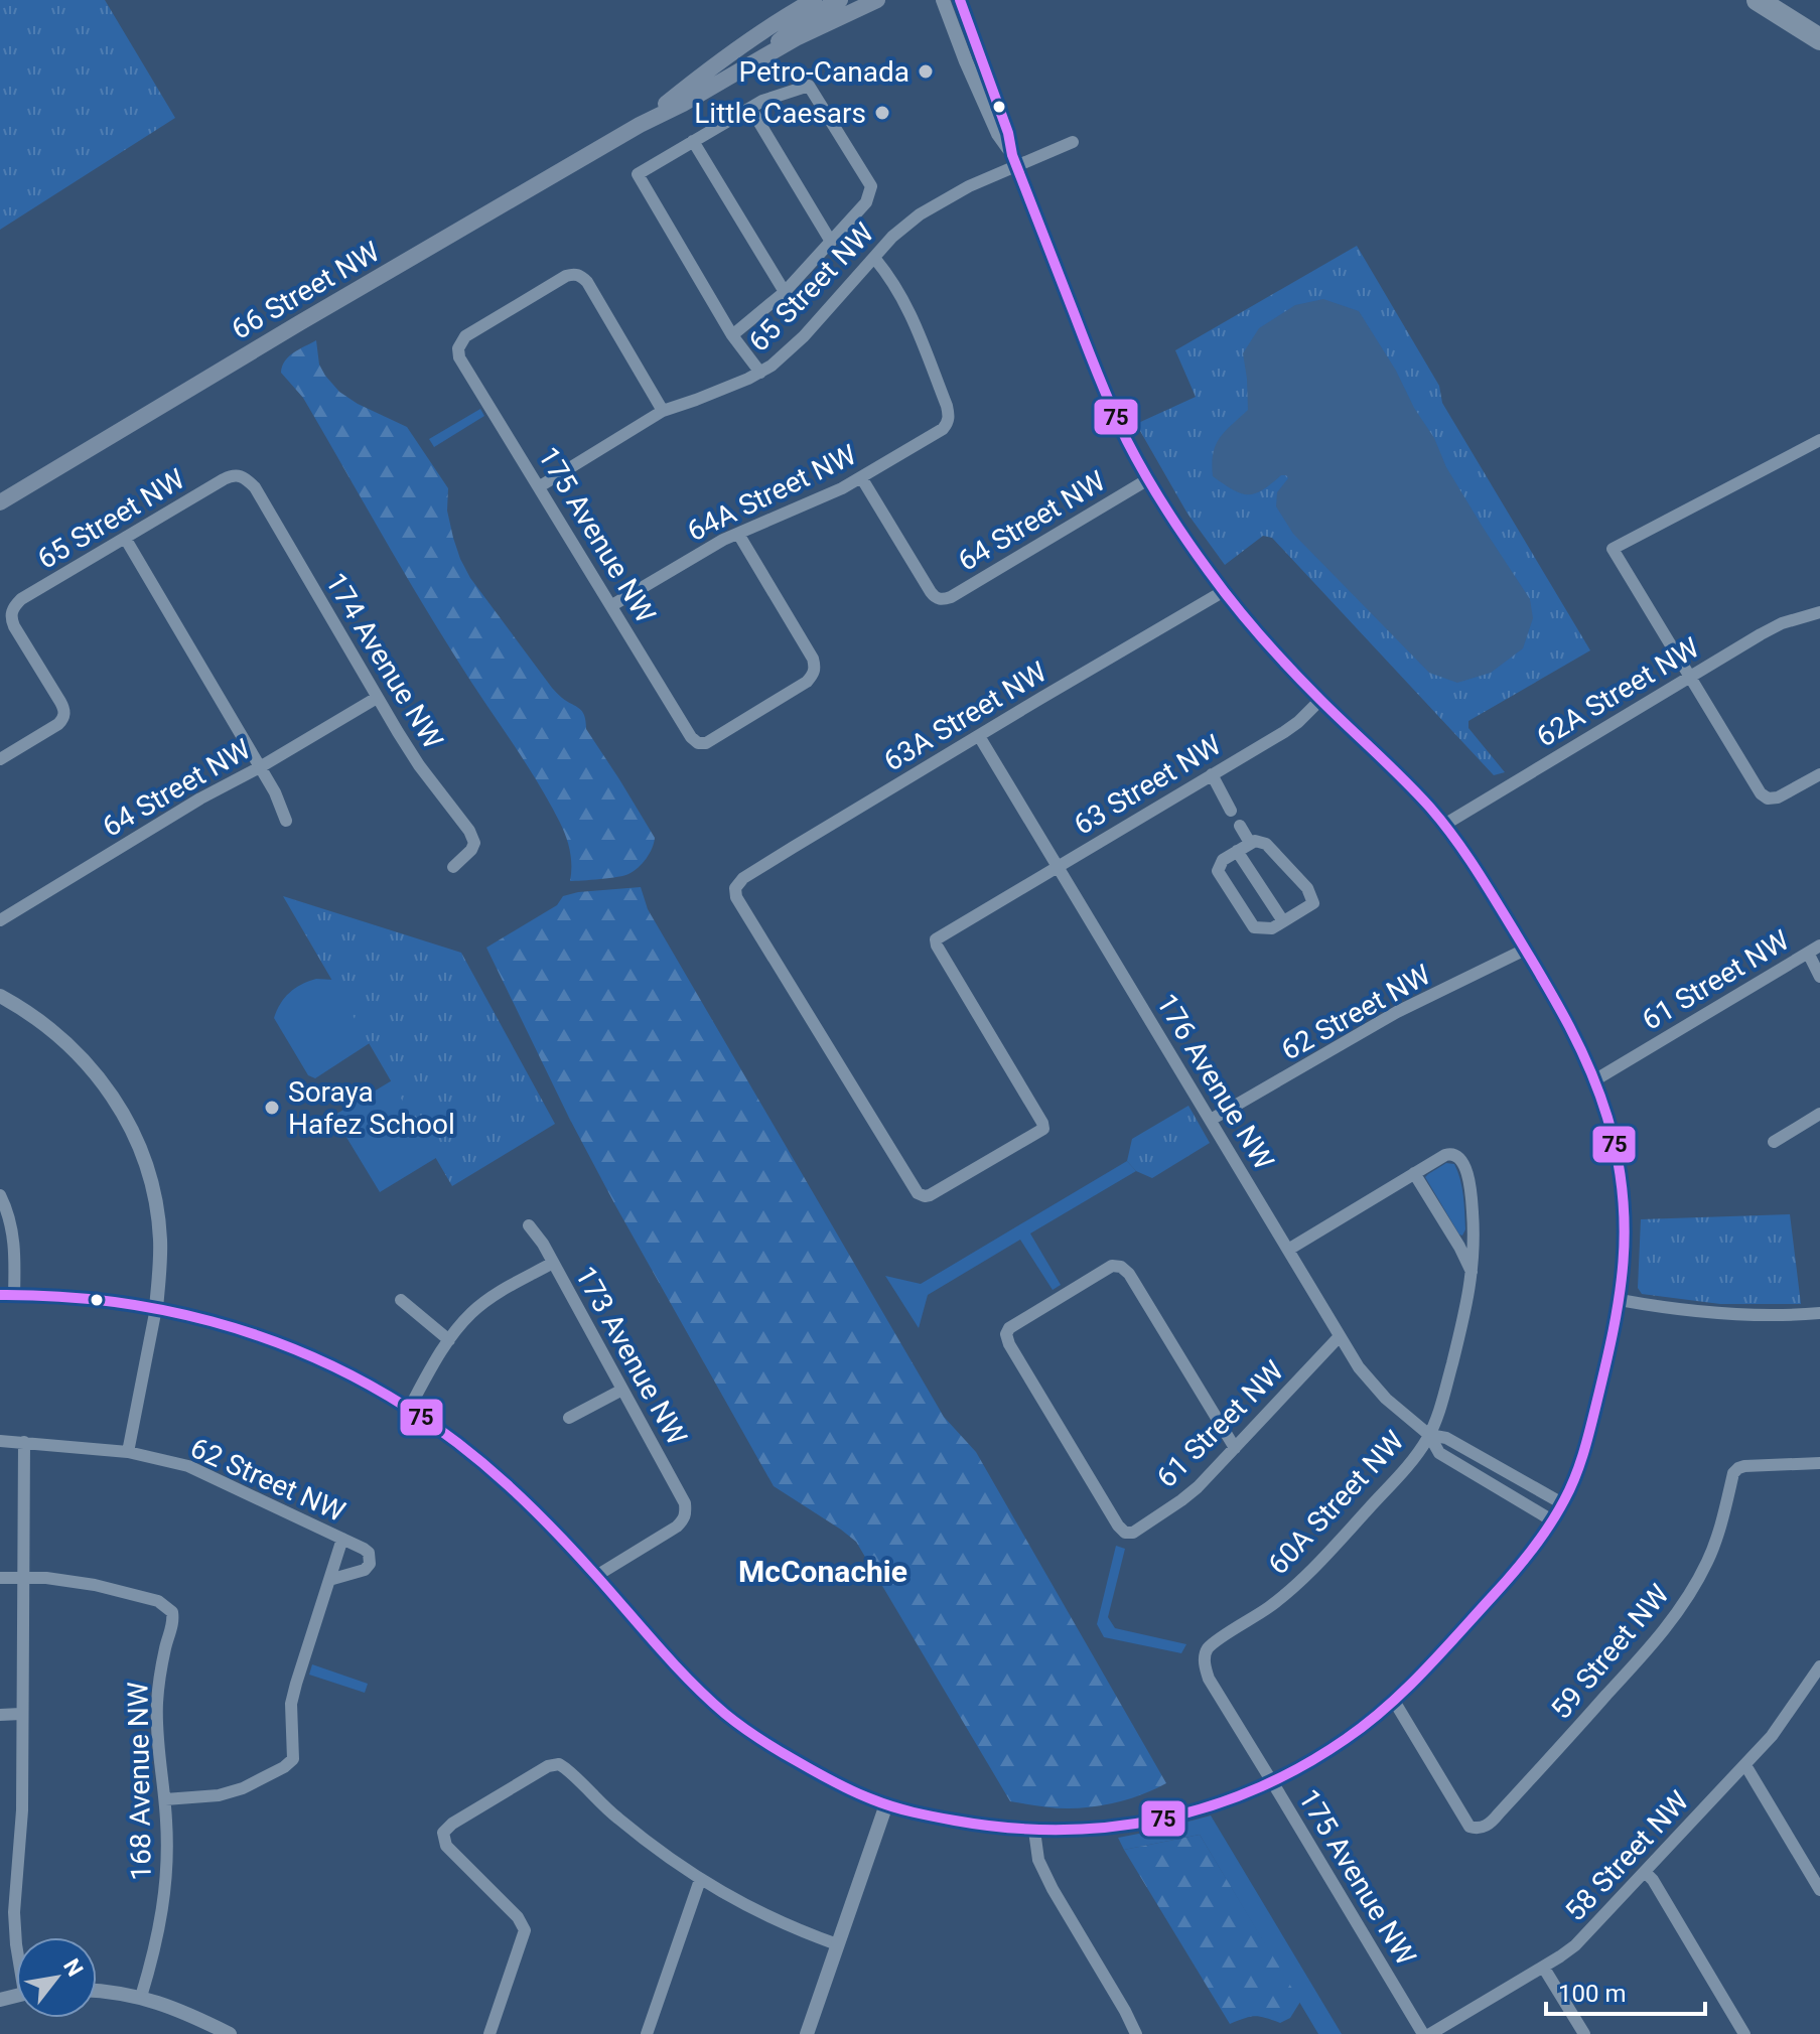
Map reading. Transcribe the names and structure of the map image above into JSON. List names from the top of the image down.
{
  "streets": {
    "main road": ["66 Street NW"],
    "street": [
      "65 Street NW",
      "64A Street NW",
      "64 Street NW",
      "175 Avenue NW",
      "174 Avenue NW",
      "62A Street NW",
      "63A Street NW",
      "63 Street NW",
      "61 Street NW",
      "62 Street NW",
      "176 Avenue NW",
      "173 Avenue NW",
      "60A Street NW",
      "59 Street NW",
      "168 Avenue NW",
      "58 Street NW"
    ]
  },
  "crossings": [
    ["65 Street NW", "64A Street NW"],
    ["65 Street NW", "175 Avenue NW"],
    ["65 Street NW", "174 Avenue NW"],
    ["64A Street NW", "64 Street NW"],
    ["64A Street NW", "175 Avenue NW"],
    ["64 Street NW", "174 Avenue NW"],
    ["175 Avenue NW", "60A Street NW"],
    ["63A Street NW", "63 Street NW"],
    ["63A Street NW", "176 Avenue NW"],
    ["63 Street NW", "176 Avenue NW"],
    ["61 Street NW", "176 Avenue NW"],
    ["62 Street NW", "176 Avenue NW"],
    ["176 Avenue NW", "60A Street NW"]
  ],
  "districts": ["McConachie"],
  "places": ["Petro-Canada", "Little Caesars", "Soraya Hafez School"],
  "lines": ["transit line 75"],
  "scale_bar": "100 m",
  "north": "top right"
}
